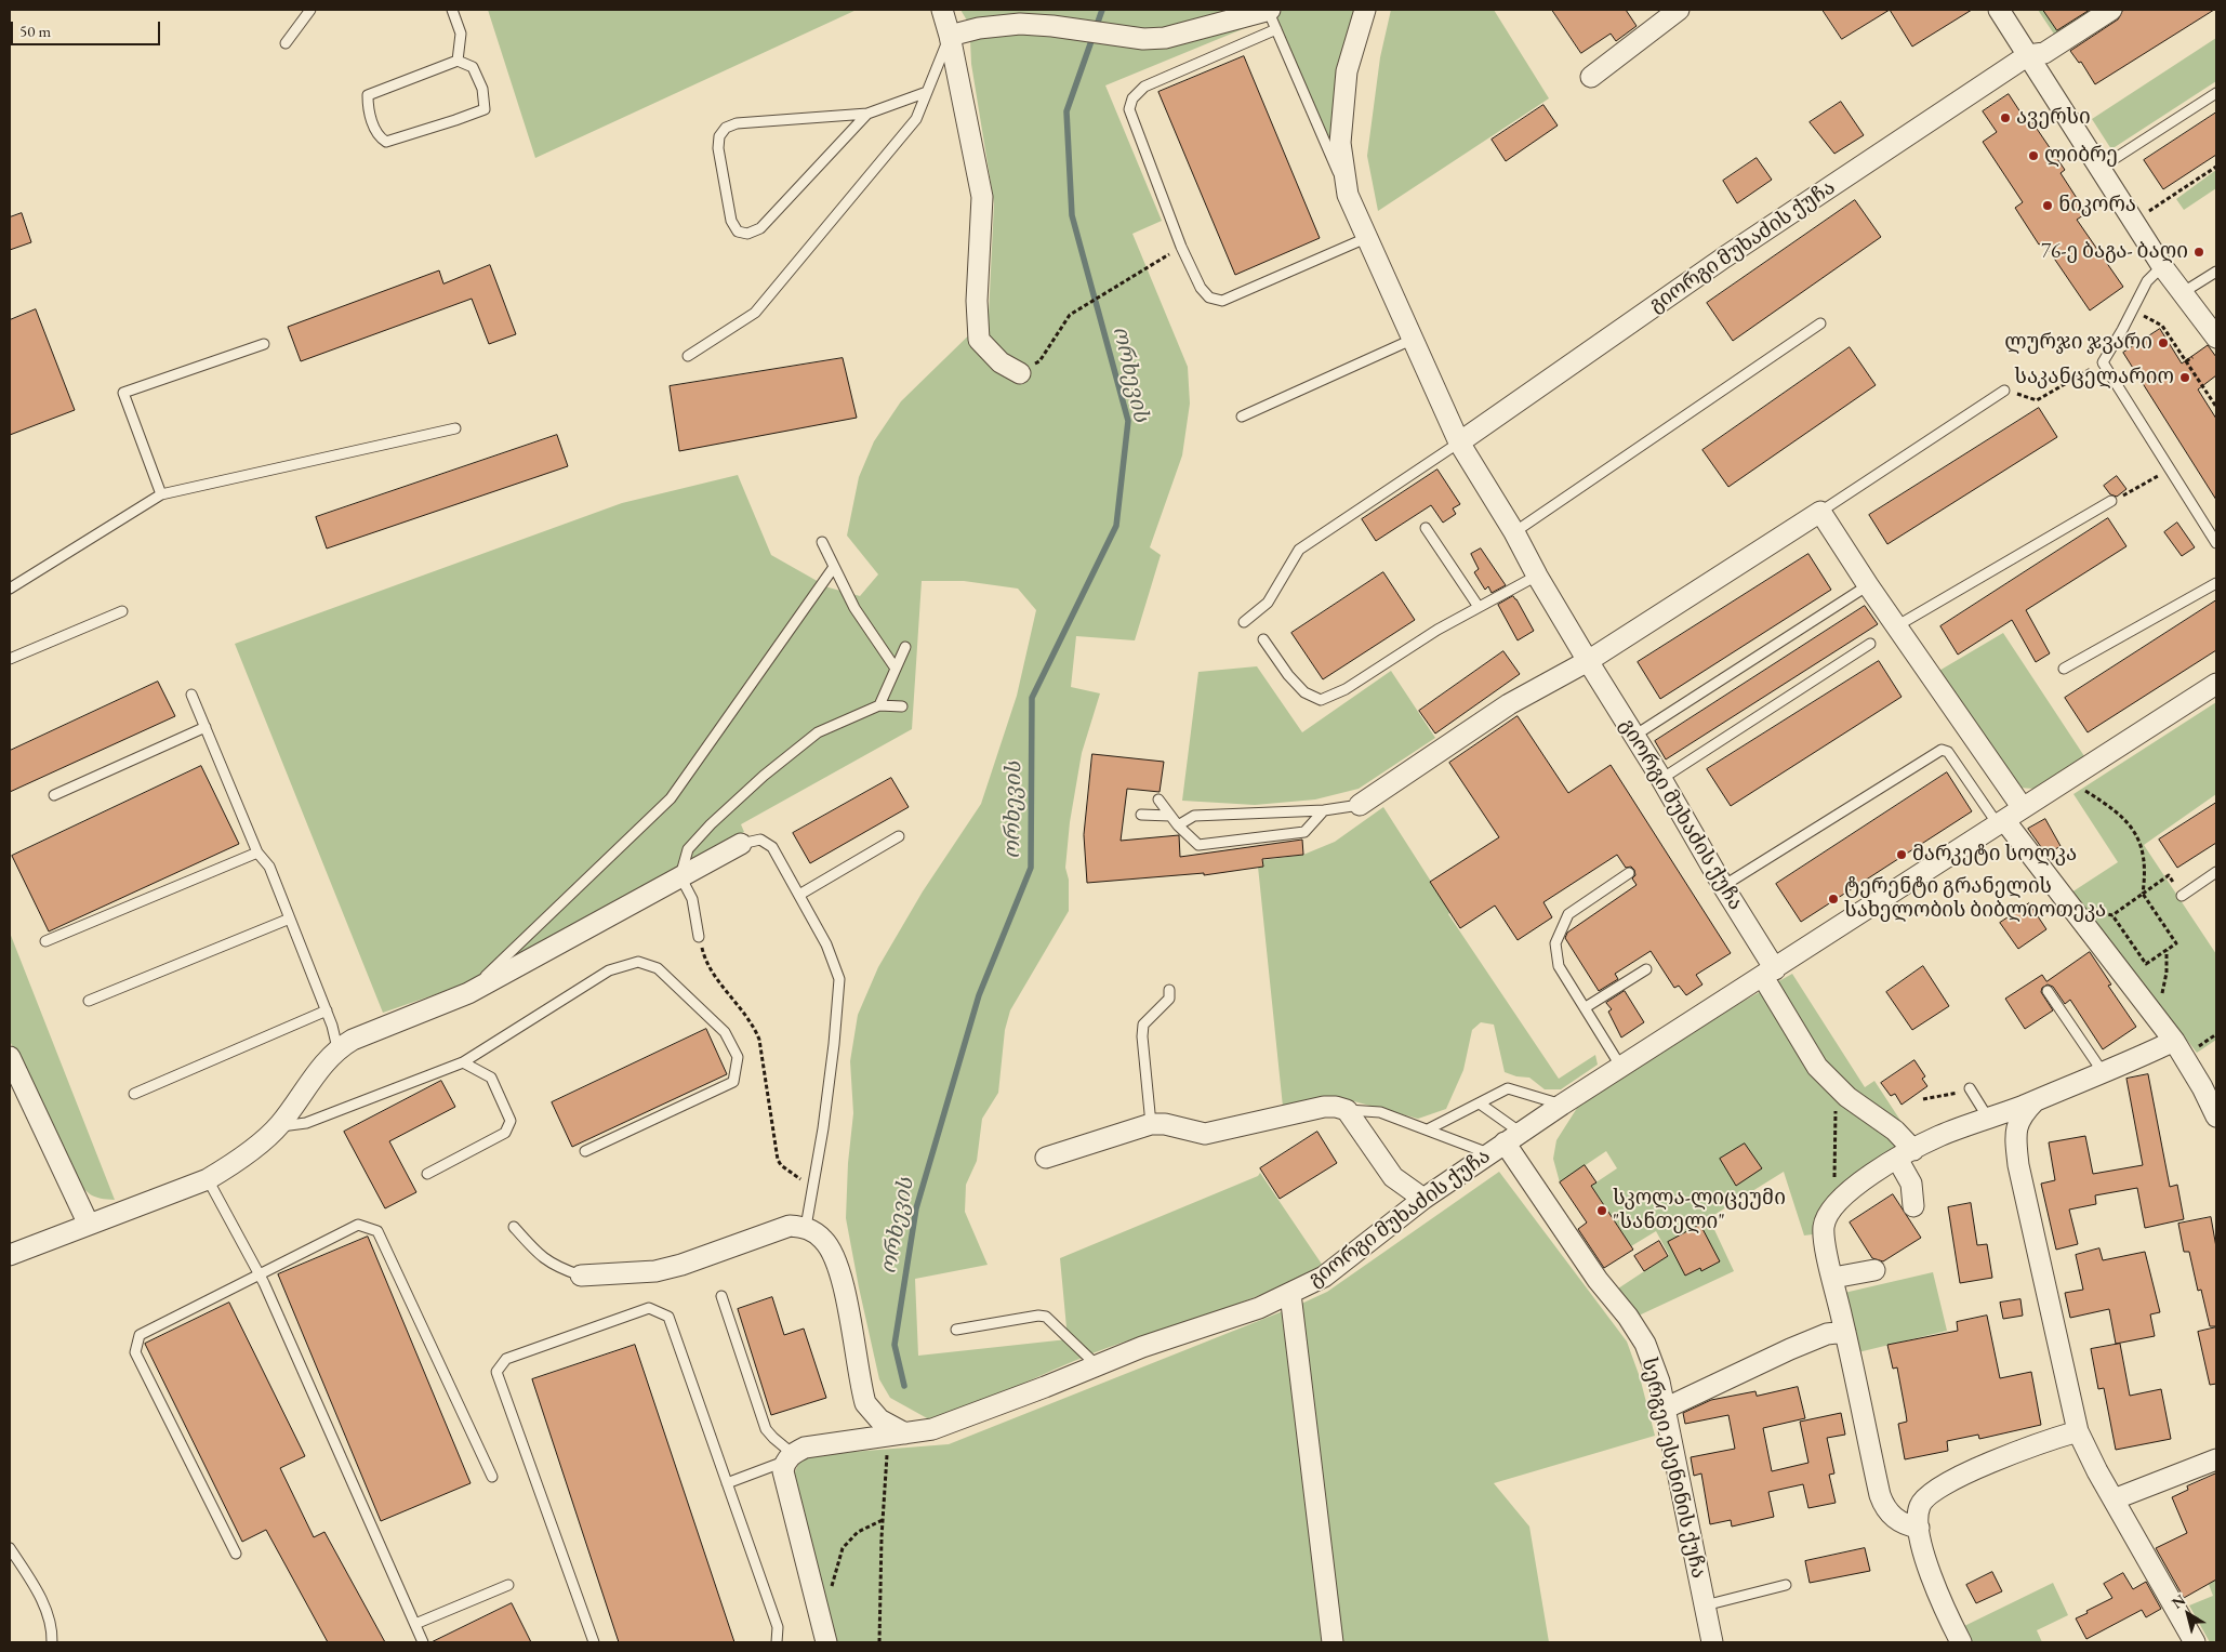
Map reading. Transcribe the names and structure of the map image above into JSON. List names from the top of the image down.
{
  "streets": {
    "street": ["გიორგი მუხაძის ქუჩა", "სერგეი ესენინის ქუჩა"]
  },
  "crossings": [
    ["გიორგი მუხაძის ქუჩა", "სერგეი ესენინის ქუჩა"]
  ],
  "water": ["ორხევის"],
  "places": [
    "ავერსი",
    "ლიბრე",
    "ნიკორა",
    "76-ე ბაგა- ბაღი",
    "ლურჯი ჯვარი",
    "საკანცელარიო",
    "მარკეტი სოლკა",
    "ტერენტი გრანელის სახელობის ბიბლიოთეკა",
    "სკოლა-ლიცეუმი \"სანთელი\""
  ],
  "scale_bar": "50 m",
  "north": "top left"
}
